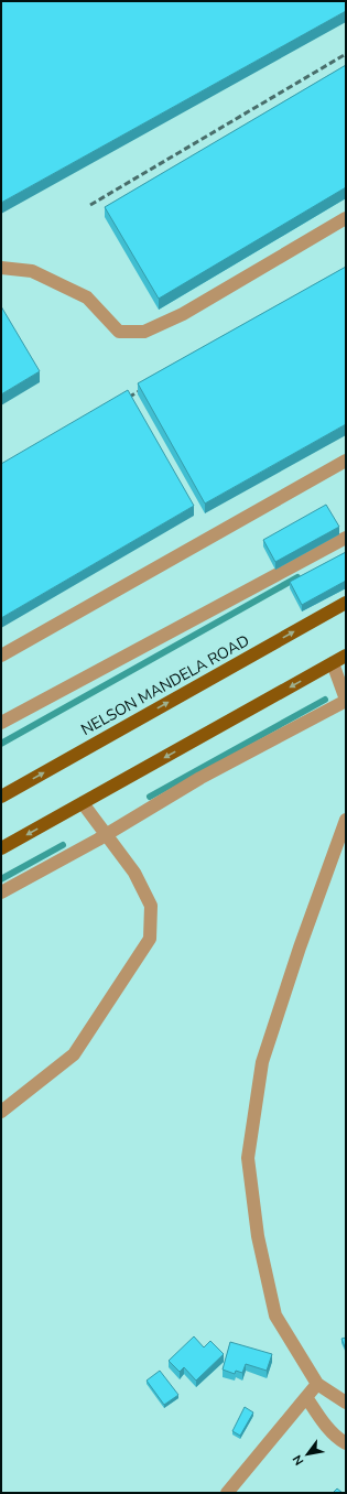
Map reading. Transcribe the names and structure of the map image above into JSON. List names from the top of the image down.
{
  "streets": {
    "main road": ["NELSON MANDELA ROAD"]
  },
  "north": "bottom left"
}
